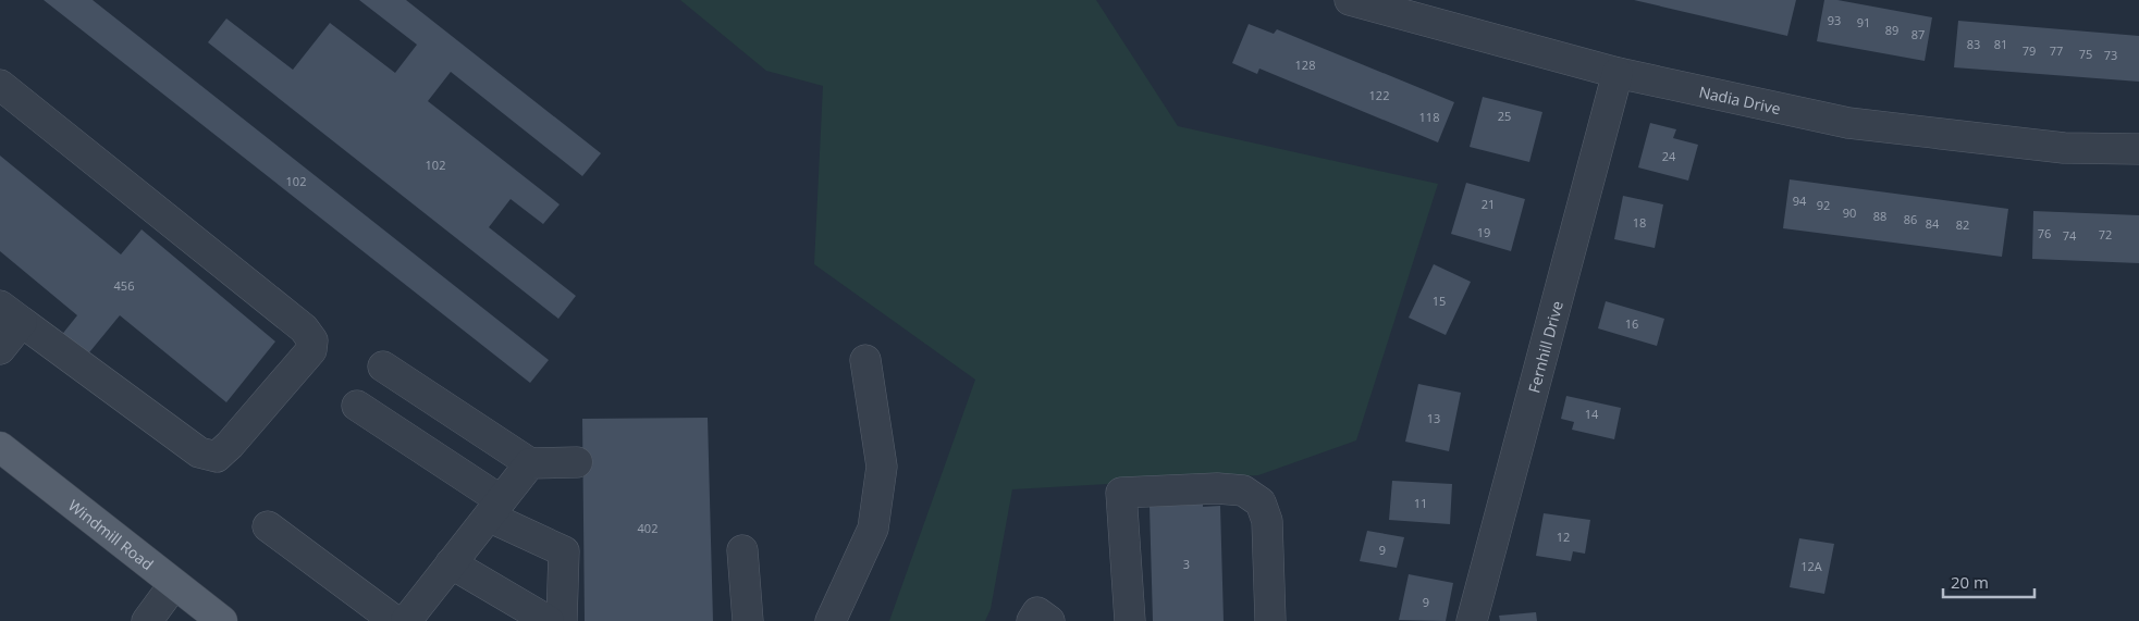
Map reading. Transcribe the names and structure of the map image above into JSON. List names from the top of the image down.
{
  "streets": {
    "main road": ["Windmill Road"],
    "street": ["Nadia Drive", "Fernhill Drive"]
  },
  "crossings": [
    ["Nadia Drive", "Fernhill Drive"]
  ],
  "house_numbers": [
    "93",
    "91",
    "89",
    "87",
    "83",
    "81",
    "79",
    "77",
    "75",
    "73",
    "128",
    "122",
    "25",
    "118",
    "24",
    "102",
    "102",
    "94",
    "21",
    "92",
    "90",
    "88",
    "86",
    "18",
    "84",
    "82",
    "19",
    "76",
    "72",
    "74",
    "456",
    "15",
    "16",
    "14",
    "13",
    "11",
    "402",
    "12",
    "9",
    "3",
    "12A",
    "9"
  ],
  "scale_bar": "20 m"
}
